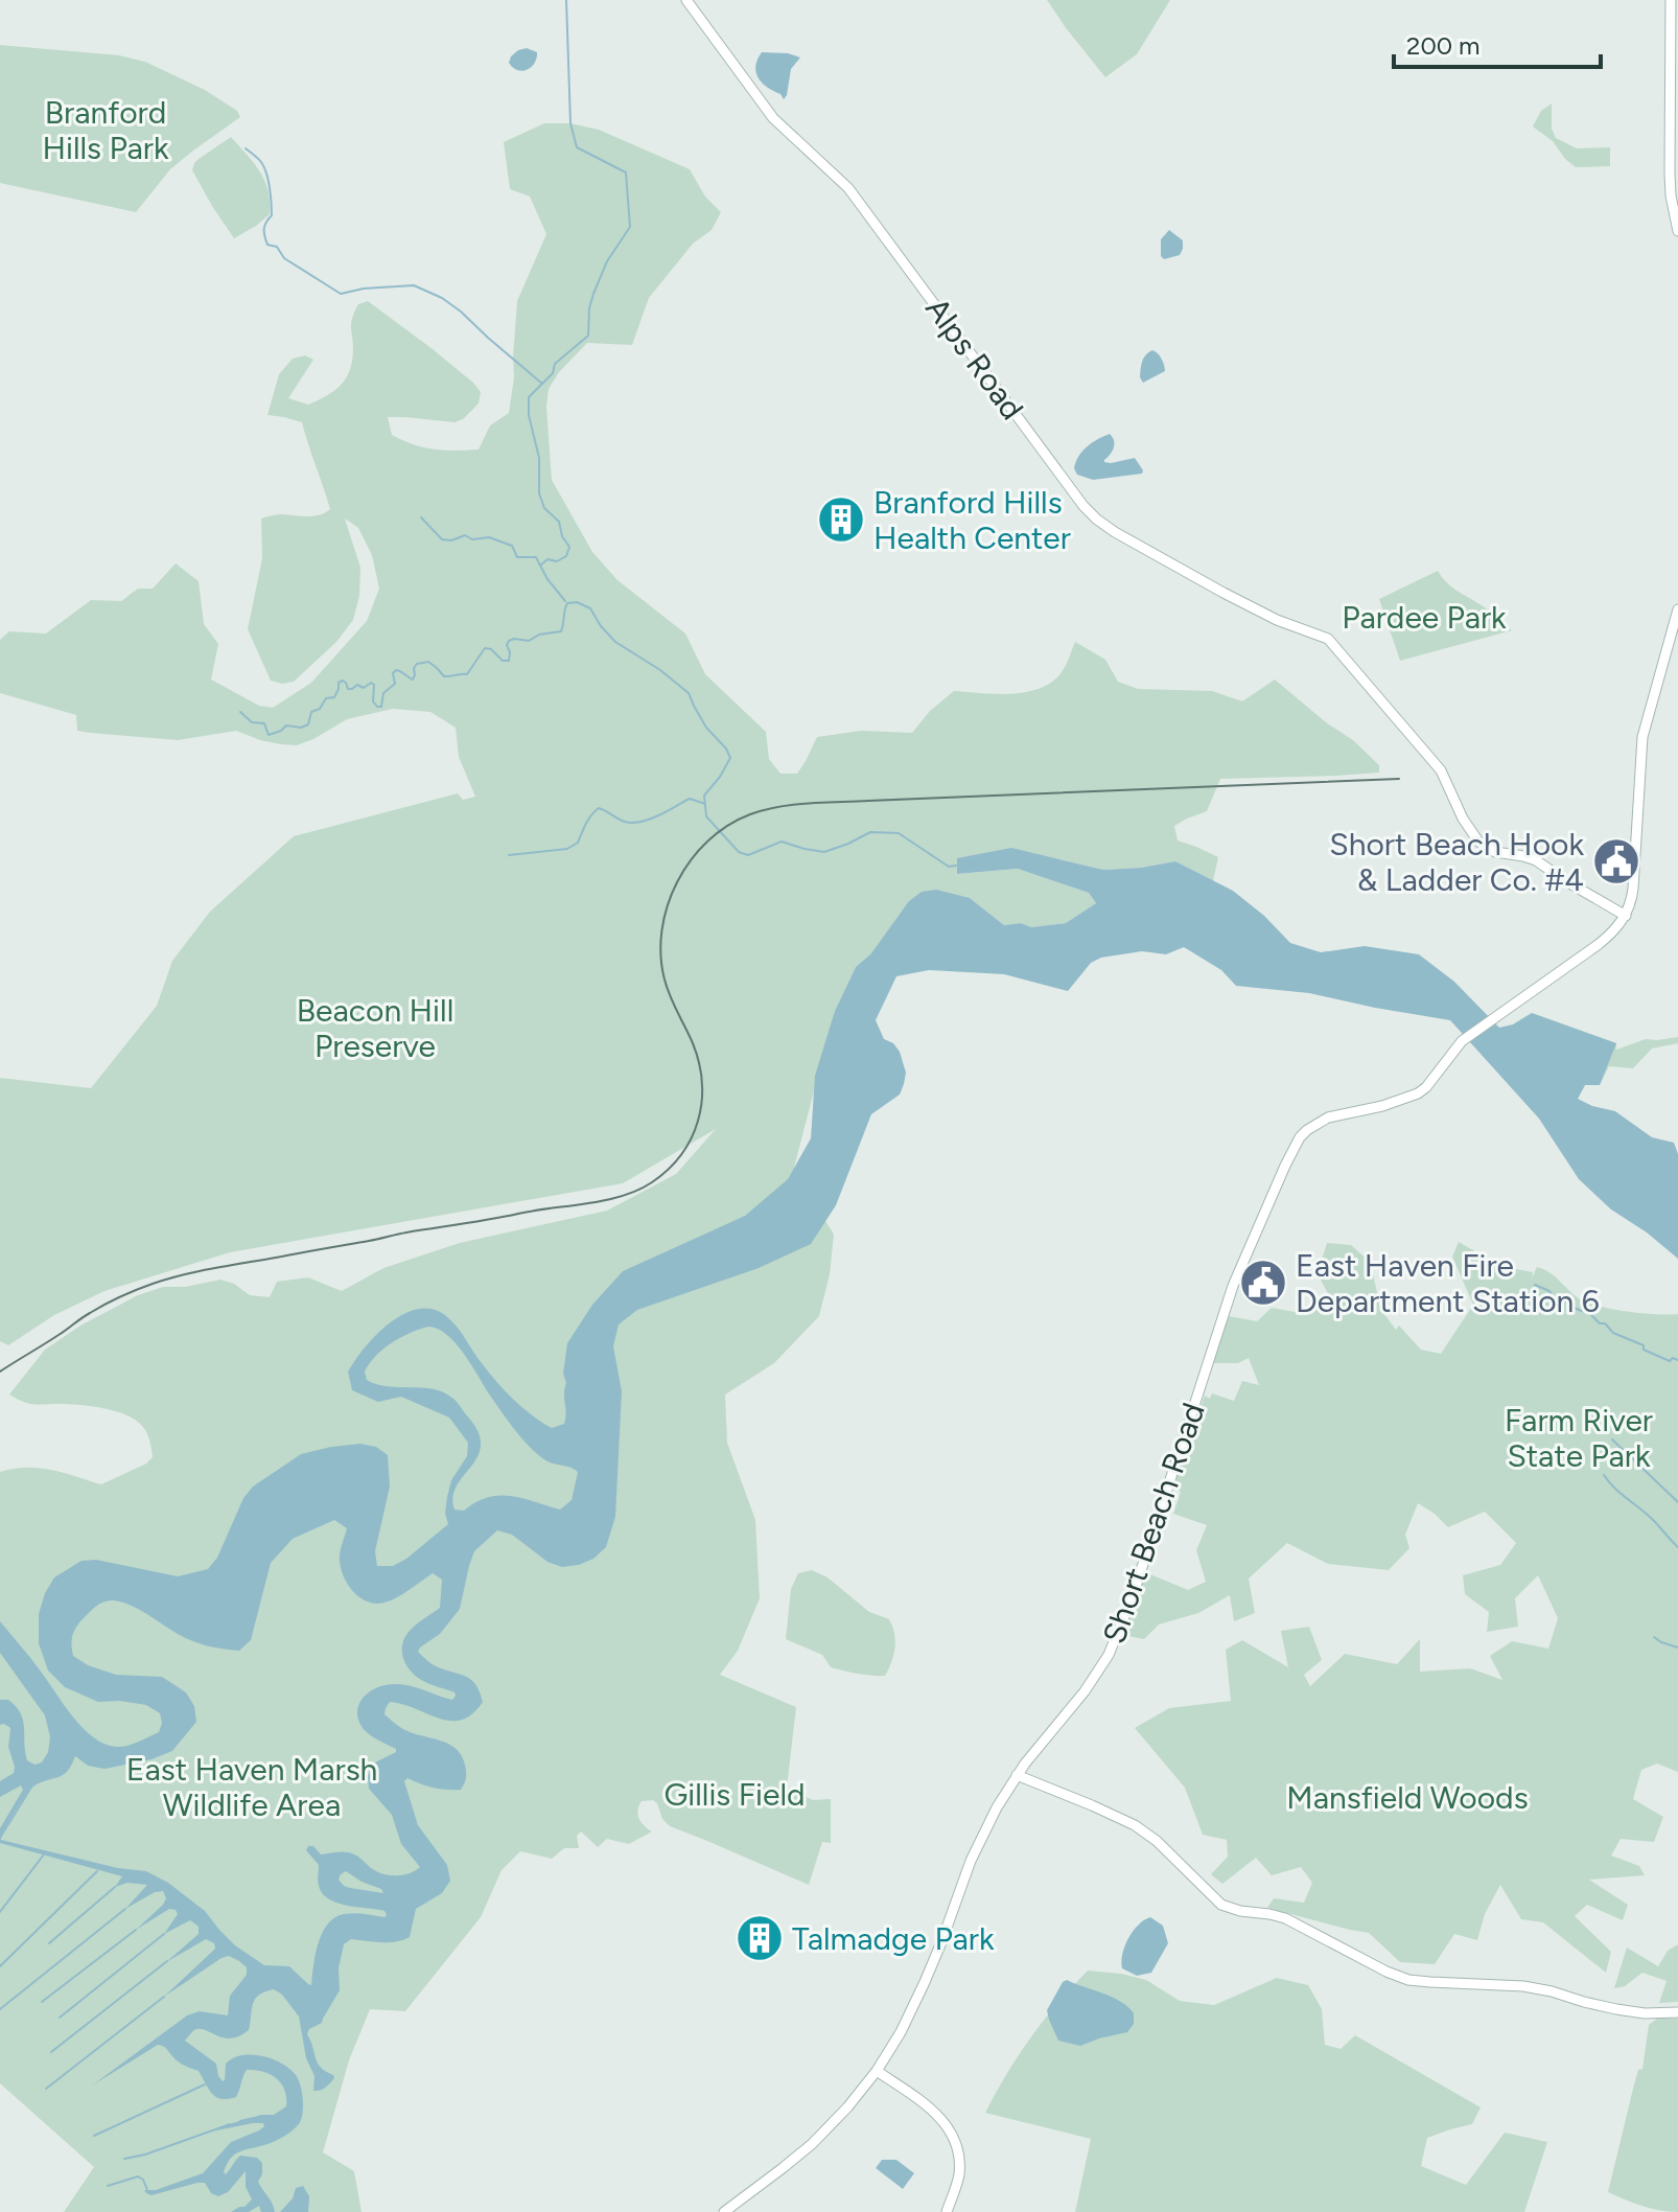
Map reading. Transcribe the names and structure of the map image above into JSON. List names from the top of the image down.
{
  "streets": {
    "main road": ["Alps Road", "Short Beach Road"]
  },
  "crossings": [
    ["Alps Road", "Short Beach Road"]
  ],
  "parks": [
    "Branford Hills Park",
    "Pardee Park",
    "Beacon Hill Preserve",
    "Farm River State Park",
    "East Haven Marsh Wildlife Area",
    "Gillis Field",
    "Mansfield Woods"
  ],
  "places": {
    "building": ["Branford Hills Health Center", "Talmadge Park"],
    "public building": ["Short Beach Hook & Ladder Co. #4", "East Haven Fire Department Station 6"]
  },
  "scale_bar": "200 m"
}
